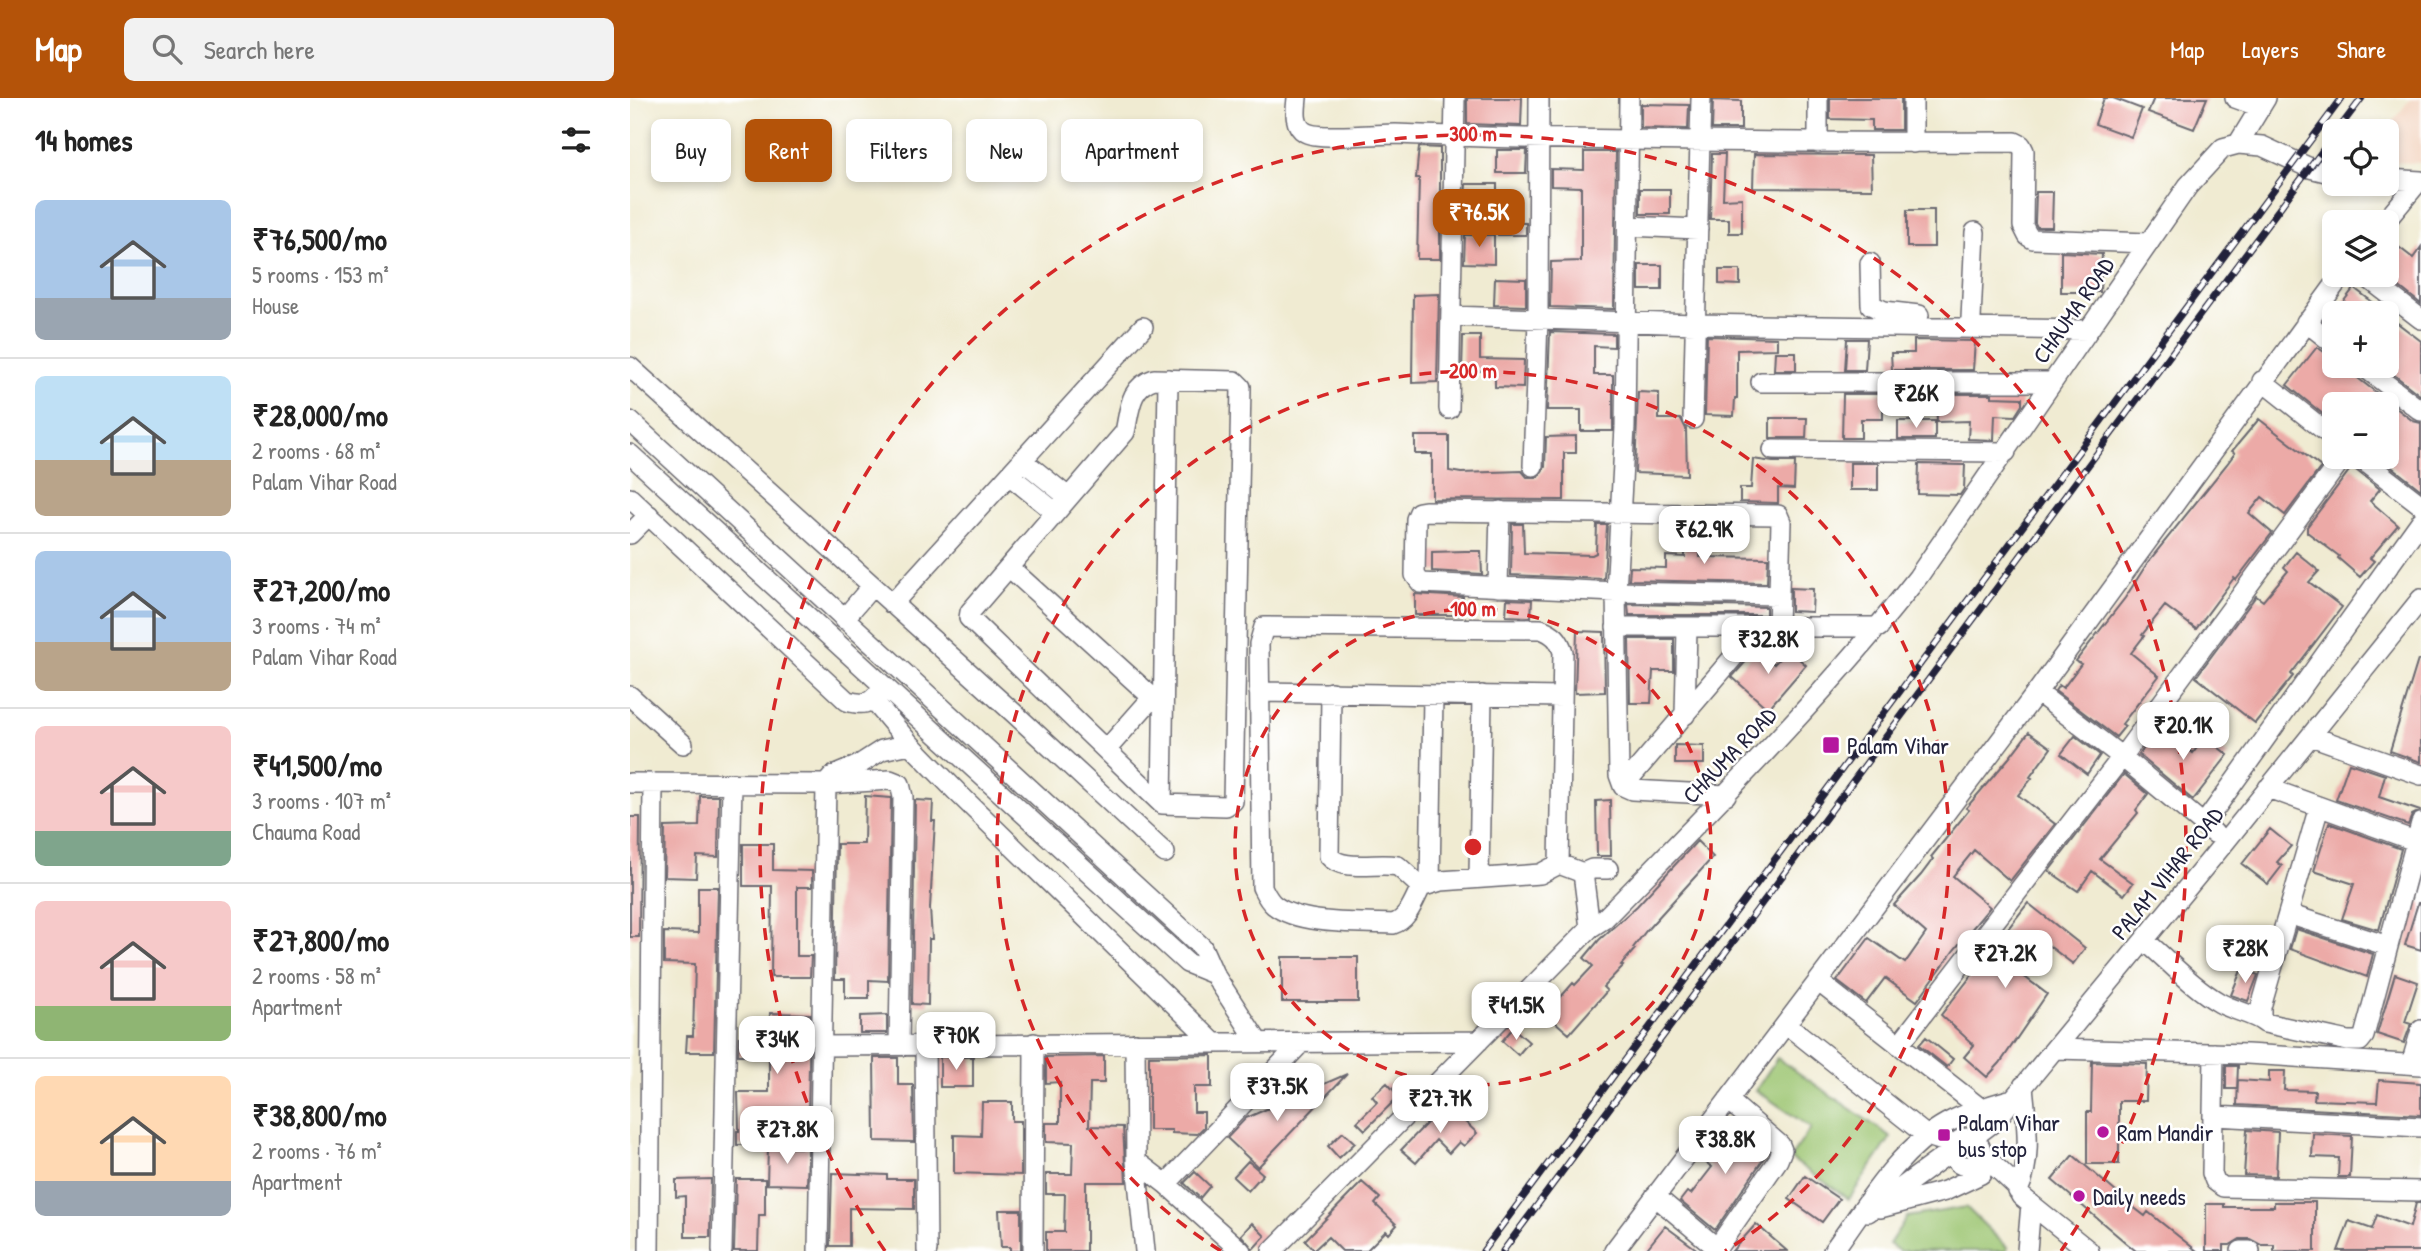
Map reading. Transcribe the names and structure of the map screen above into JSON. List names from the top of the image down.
{
  "streets": {
    "street": ["CHAUMA ROAD", "PALAM VIHAR ROAD"]
  },
  "places": {
    "transit": ["Palam Vihar", "Palam Vihar bus stop"],
    "other": ["Ram Mandir", "Daily needs"]
  },
  "page": {
    "header": "Map",
    "search": "Search here",
    "nav": ["Map", "Layers", "Share"],
    "heading": "14 homes",
    "map_buttons": ["+", "−"],
    "chip": [
      "Buy",
      "Rent",
      "Filters",
      "New",
      "Apartment"
    ],
    "list": [
      {
        "name": "₹76,500/mo",
        "note": "5 rooms · 153 m² · House"
      },
      {
        "name": "₹28,000/mo",
        "note": "2 rooms · 68 m² · Palam Vihar Road"
      },
      {
        "name": "₹27,200/mo",
        "note": "3 rooms · 74 m² · Palam Vihar Road"
      },
      {
        "name": "₹41,500/mo",
        "note": "3 rooms · 107 m² · Chauma Road"
      },
      {
        "name": "₹27,800/mo",
        "note": "2 rooms · 58 m² · Apartment"
      },
      {
        "name": "₹38,800/mo",
        "note": "2 rooms · 76 m² · Apartment"
      }
    ],
    "price": [
      "₹76.5K",
      "₹26K",
      "₹62.9K",
      "₹32.8K",
      "₹20.1K",
      "₹28K",
      "₹27.2K",
      "₹41.5K",
      "₹70K",
      "₹34K",
      "₹37.5K",
      "₹27.7K",
      "₹27.8K",
      "₹38.8K"
    ]
  },
  "rings": ["300 m", "200 m", "100 m"]
}
